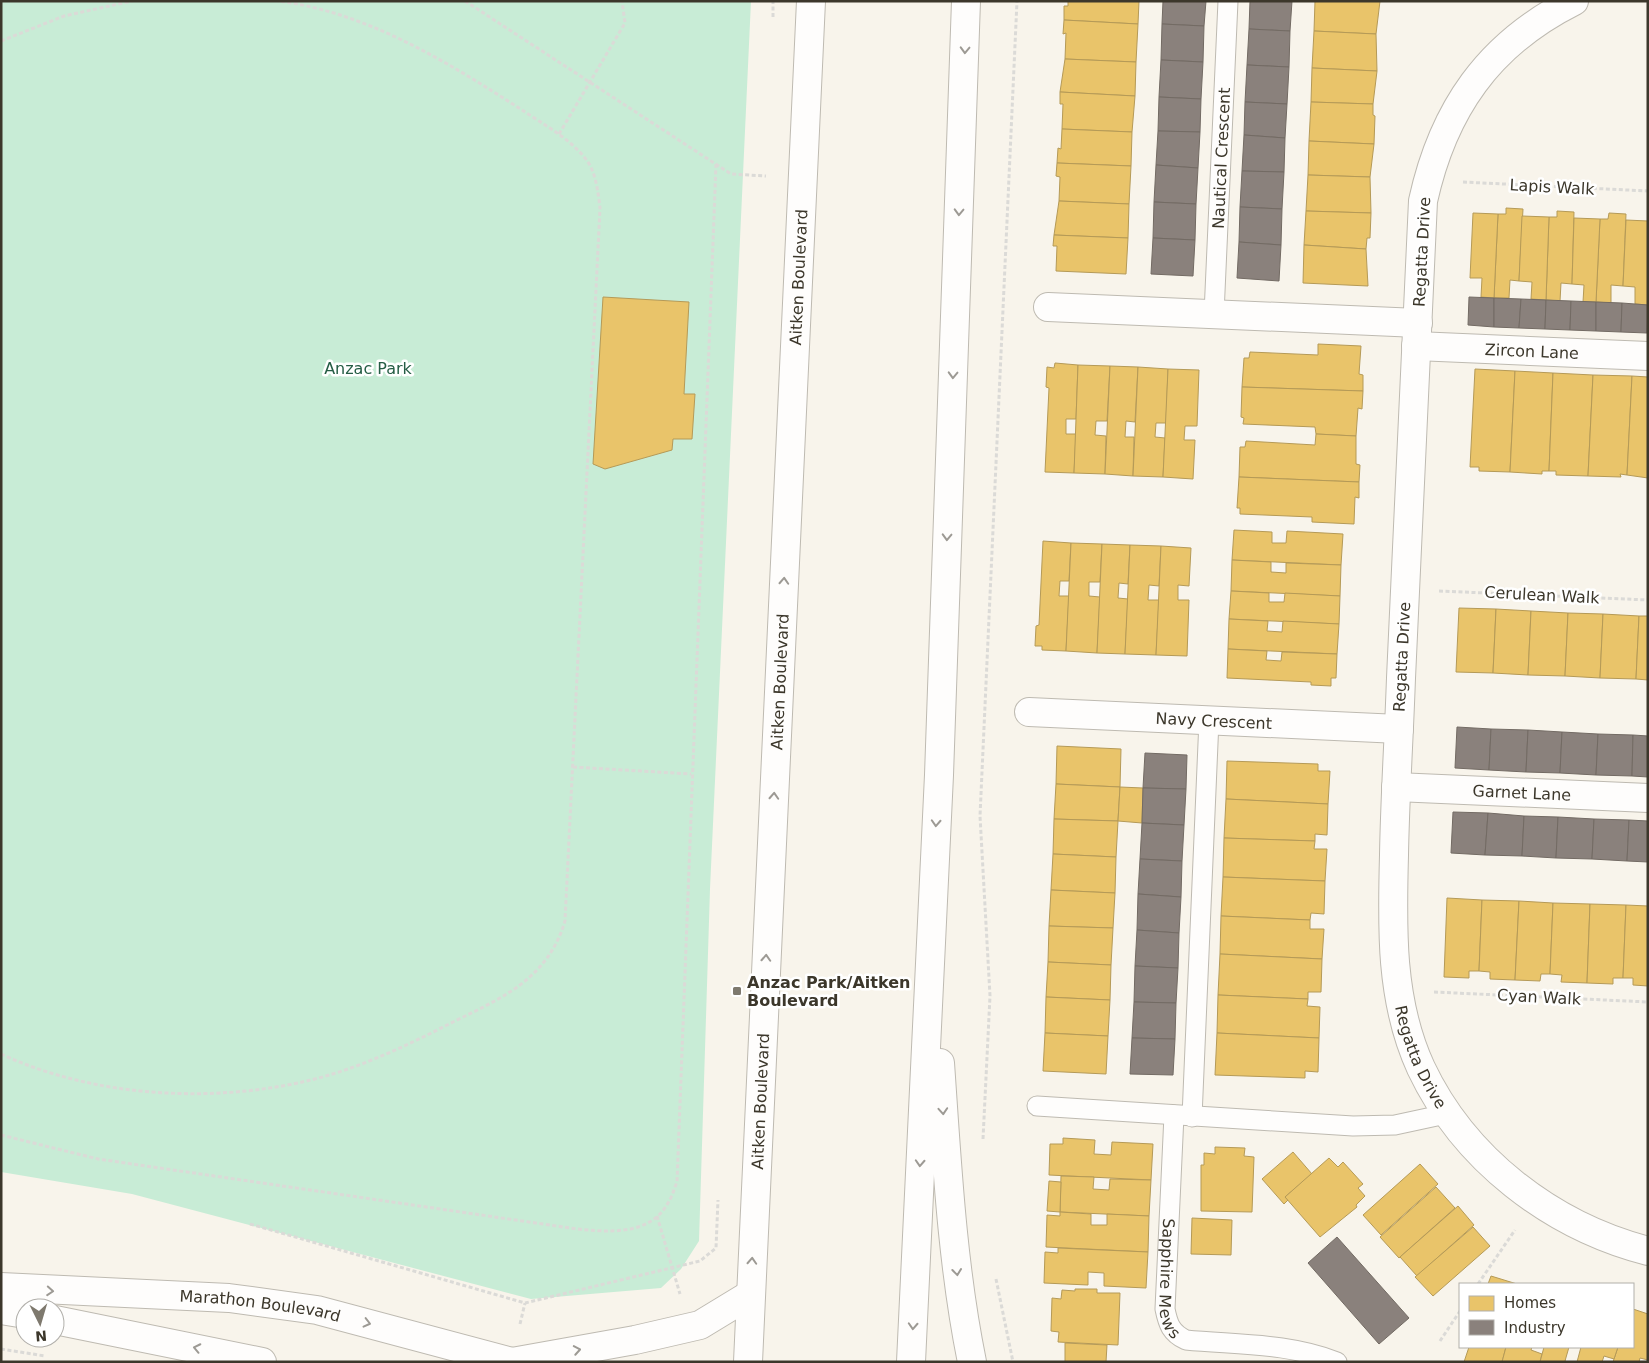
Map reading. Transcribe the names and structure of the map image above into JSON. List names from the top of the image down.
{
  "streets": {
    "street": [
      "Regatta Drive",
      "Aitken Boulevard",
      "Zircon Lane",
      "Navy Crescent",
      "Garnet Lane",
      "Marathon Boulevard"
    ],
    "lane": ["Nautical Crescent", "Sapphire Mews"],
    "path": ["Lapis Walk", "Cerulean Walk", "Cyan Walk"]
  },
  "crossings": [
    ["Regatta Drive", "Zircon Lane"],
    ["Regatta Drive", "Navy Crescent"],
    ["Regatta Drive", "Garnet Lane"],
    ["Navy Crescent", "Sapphire Mews"]
  ],
  "parks": ["Anzac Park"],
  "places": {
    "transit": ["Anzac Park/Aitken Boulevard"]
  },
  "legend": ["Homes", "Industry"],
  "north": "bottom"
}
